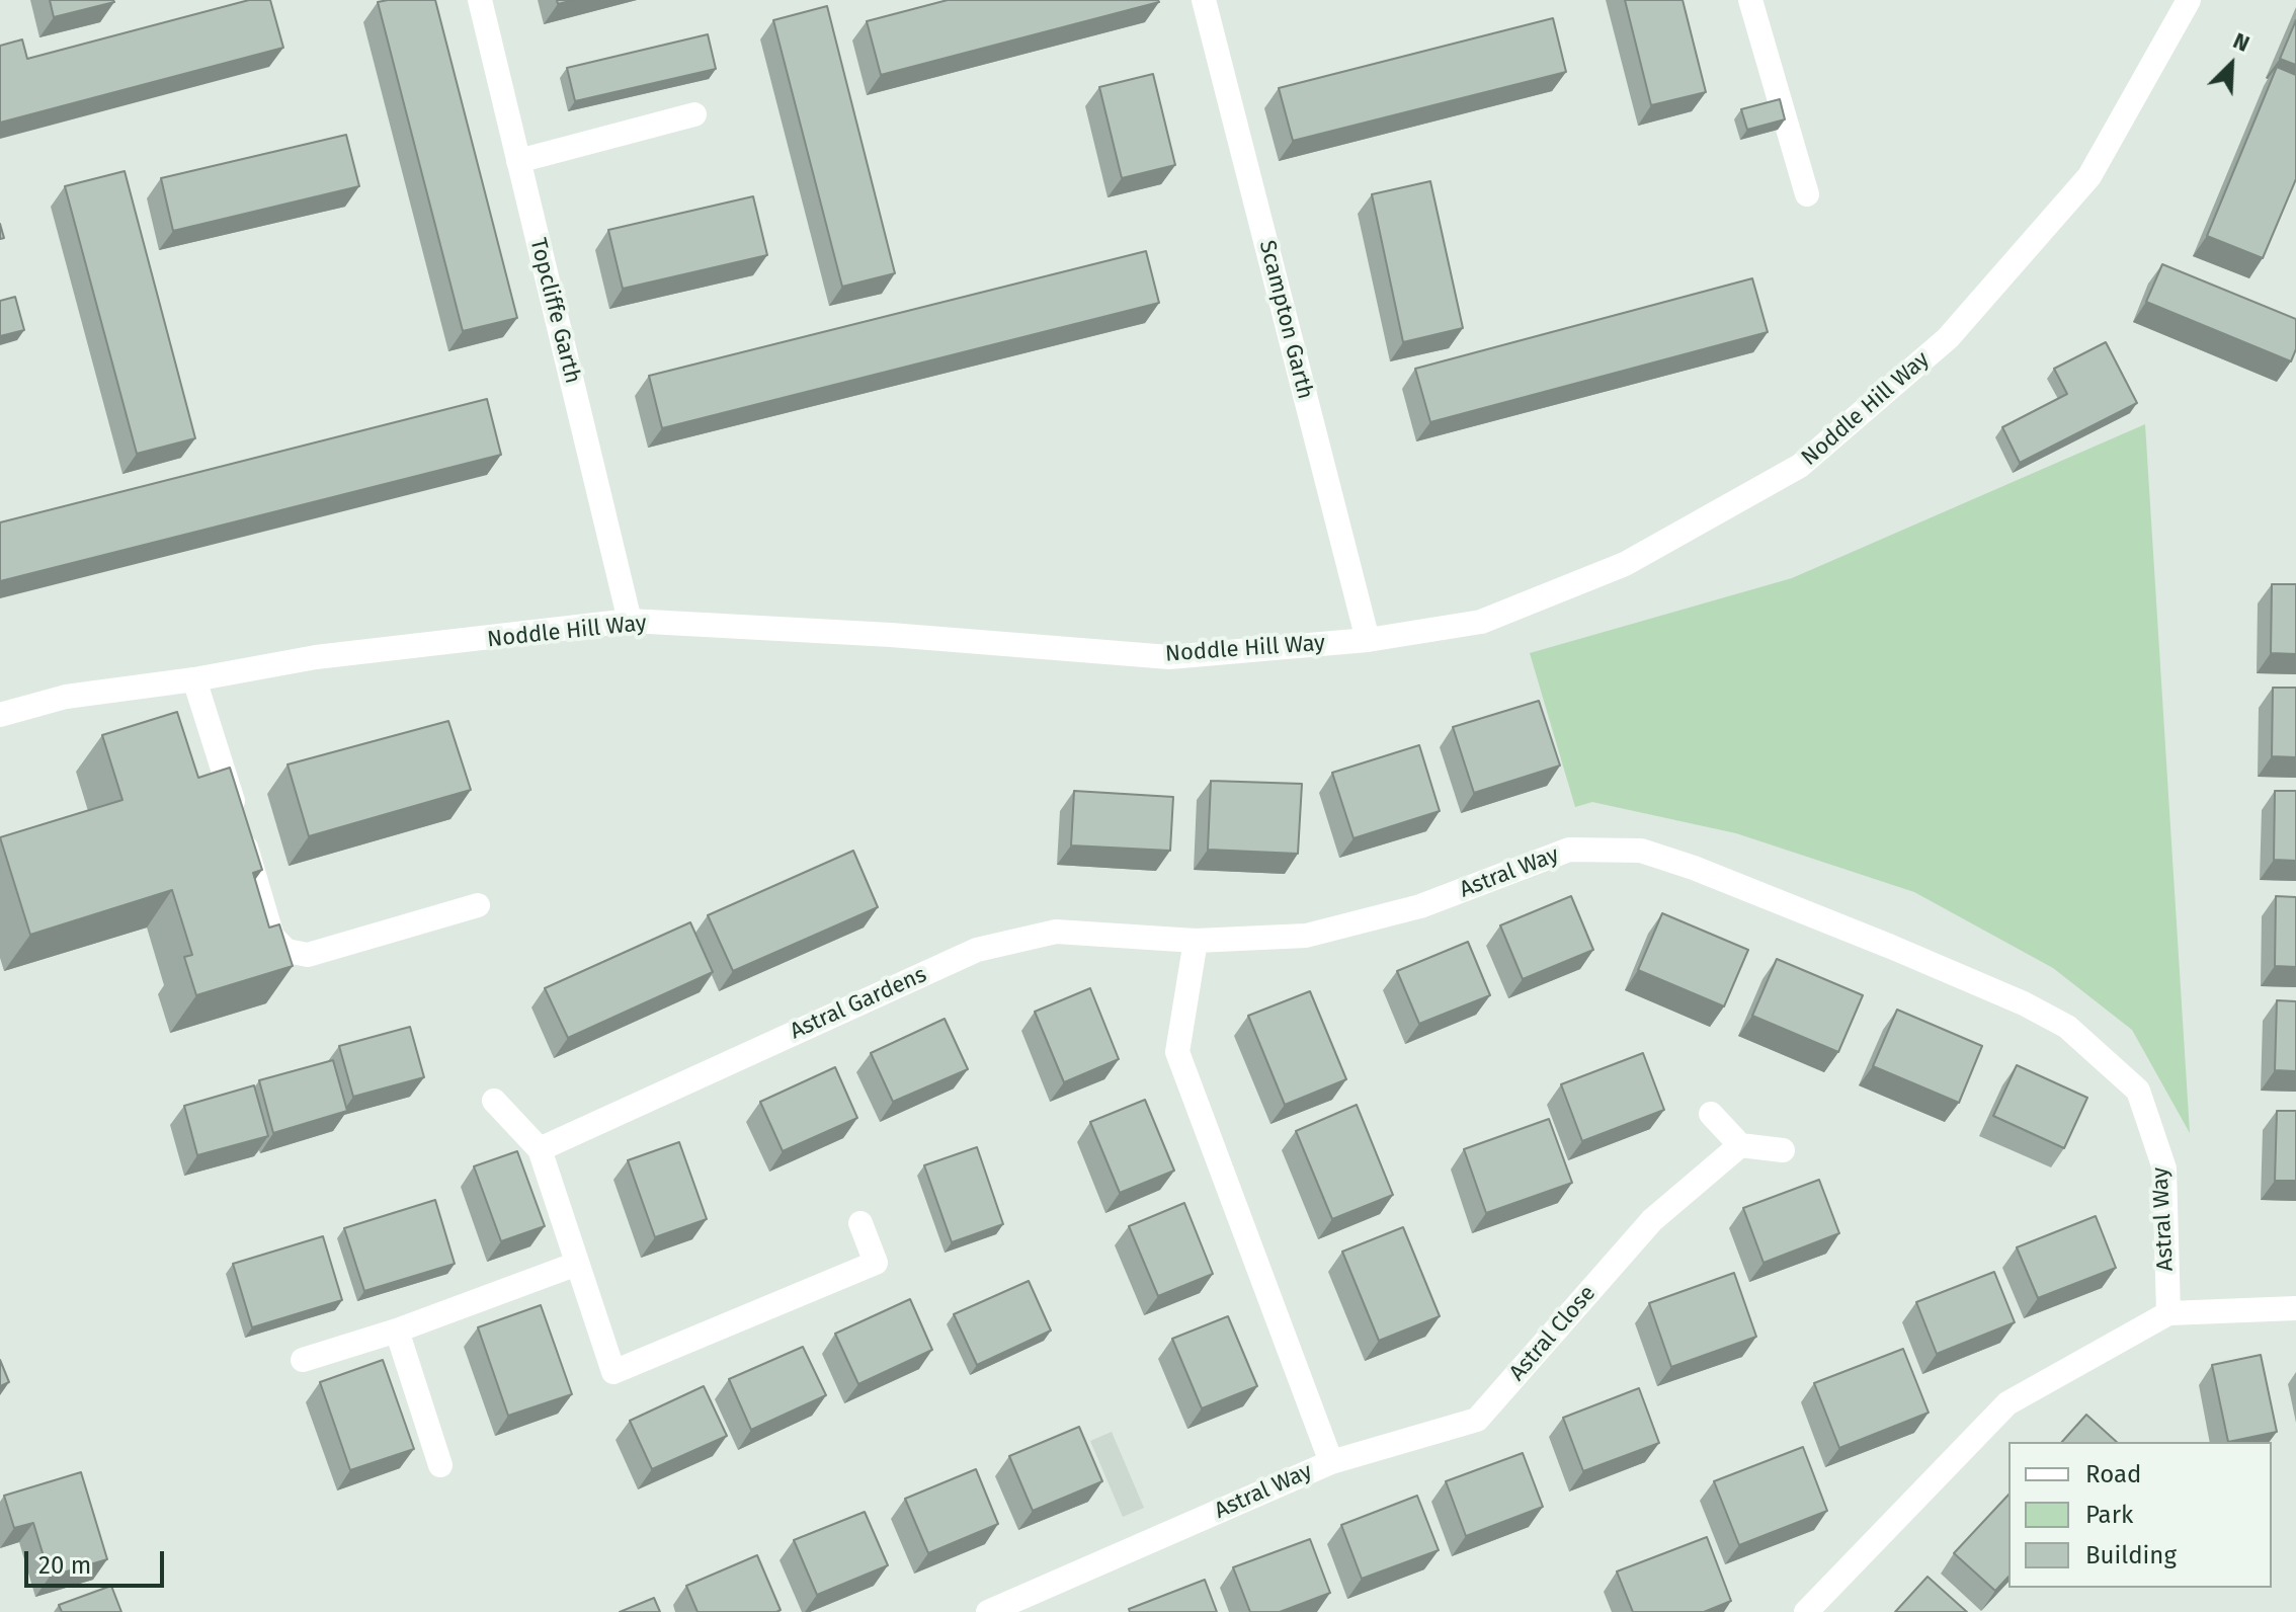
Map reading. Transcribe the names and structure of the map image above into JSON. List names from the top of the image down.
{
  "streets": {
    "street": [
      "Topcliffe Garth",
      "Scampton Garth",
      "Noddle Hill Way",
      "Astral Way",
      "Astral Gardens",
      "Astral Close"
    ]
  },
  "crossings": [
    ["Topcliffe Garth", "Noddle Hill Way"],
    ["Scampton Garth", "Noddle Hill Way"],
    ["Astral Way", "Astral Gardens"],
    ["Astral Way", "Astral Close"]
  ],
  "legend": ["Road", "Park", "Building"],
  "scale_bar": "20 m",
  "north": "top right"
}
